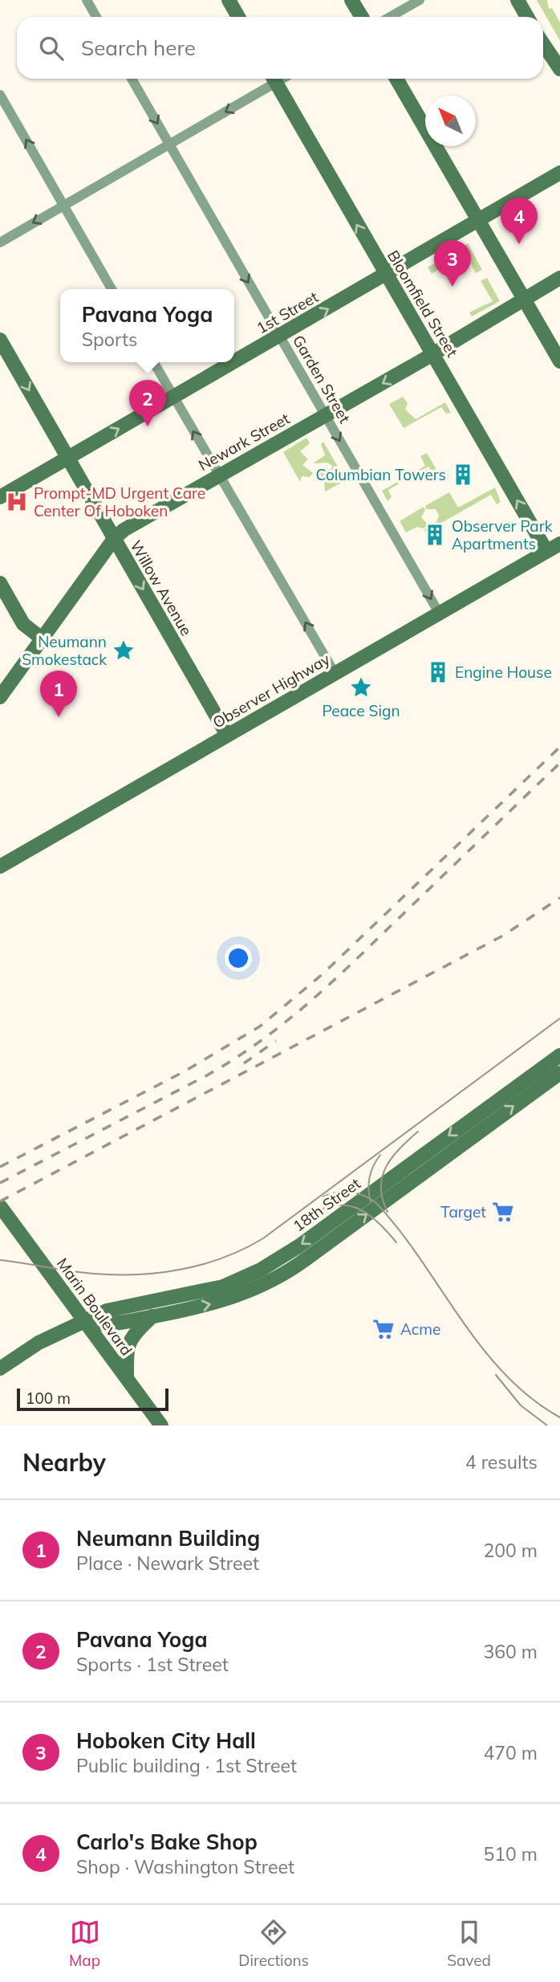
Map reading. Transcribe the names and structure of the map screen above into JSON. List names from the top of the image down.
{
  "streets": {
    "street": [
      "Bloomfield Street",
      "1st Street",
      "Garden Street",
      "Newark Street",
      "Willow Avenue",
      "Observer Highway",
      "18th Street",
      "Marin Boulevard"
    ]
  },
  "crossings": [
    ["Bloomfield Street", "1st Street"],
    ["Bloomfield Street", "Newark Street"],
    ["Bloomfield Street", "Observer Highway"],
    ["1st Street", "Garden Street"],
    ["1st Street", "Willow Avenue"],
    ["Garden Street", "Newark Street"],
    ["Garden Street", "Observer Highway"],
    ["Newark Street", "Willow Avenue"],
    ["Willow Avenue", "Observer Highway"],
    ["18th Street", "Marin Boulevard"]
  ],
  "one_way": ["1st Street", "Garden Street"],
  "places": {
    "building": ["Columbian Towers", "Observer Park Apartments", "Engine House"],
    "hospital": ["Prompt-MD Urgent Care Center Of Hoboken"],
    "place": ["Neumann Smokestack", "Peace Sign"],
    "supermarket": ["Target", "Acme"]
  },
  "scale_bar": "100 m",
  "north": "top left",
  "page": {
    "search": "Search here",
    "pins": [
      "4",
      "3",
      "2",
      "1"
    ],
    "popup": ["Pavana Yoga", "Sports"],
    "scale": "100 m",
    "heading": ["Nearby", "4 results"],
    "list": [
      {
        "mark": "1",
        "name": "Neumann Building",
        "note": "Place · Newark Street",
        "value": "200 m"
      },
      {
        "mark": "2",
        "name": "Pavana Yoga",
        "note": "Sports · 1st Street",
        "value": "360 m"
      },
      {
        "mark": "3",
        "name": "Hoboken City Hall",
        "note": "Public building · 1st Street",
        "value": "470 m"
      },
      {
        "mark": "4",
        "name": "Carlo's Bake Shop",
        "note": "Shop · Washington Street",
        "value": "510 m"
      }
    ],
    "nav": ["Map", "Directions", "Saved"]
  }
}
